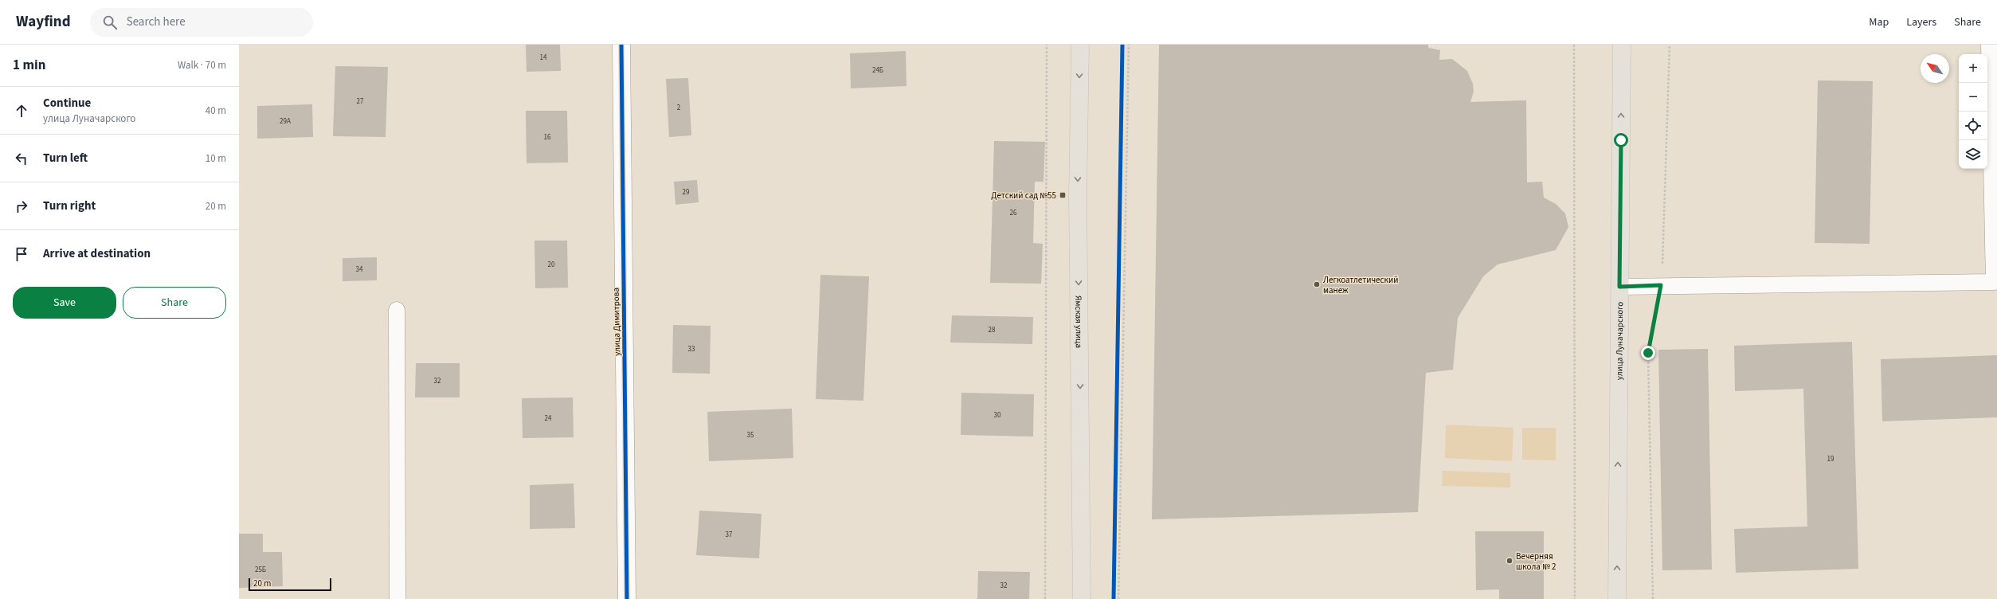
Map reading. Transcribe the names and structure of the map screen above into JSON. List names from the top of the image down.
{
  "streets": {
    "main road": ["Ямская улица", "улица Луначарского"],
    "street": ["улица Димитрова"]
  },
  "one_way": ["Ямская улица", "улица Луначарского"],
  "places": {
    "transit": ["Детский сад №55"],
    "other": ["Легкоатлетический манеж", "Вечерняя школа № 2"]
  },
  "house_numbers": [
    "14",
    "24Б",
    "27",
    "2",
    "29А",
    "16",
    "29",
    "26",
    "20",
    "34",
    "28",
    "33",
    "32",
    "30",
    "24",
    "35",
    "19",
    "37",
    "25Б",
    "32"
  ],
  "scale_bar": "20 m",
  "north": "top left",
  "page": {
    "header": "Wayfind",
    "search": "Search here",
    "nav": ["Map", "Layers", "Share"],
    "heading": ["1 min", "Walk · 70 m"],
    "map_buttons": ["+", "−"],
    "list": [
      ["Continue", "улица Луначарского", "40 m"],
      ["Turn left", "10 m"],
      ["Turn right", "20 m"],
      "Arrive at destination"
    ],
    "buttons": ["Save", "Share"],
    "scale": "20 m"
  }
}
